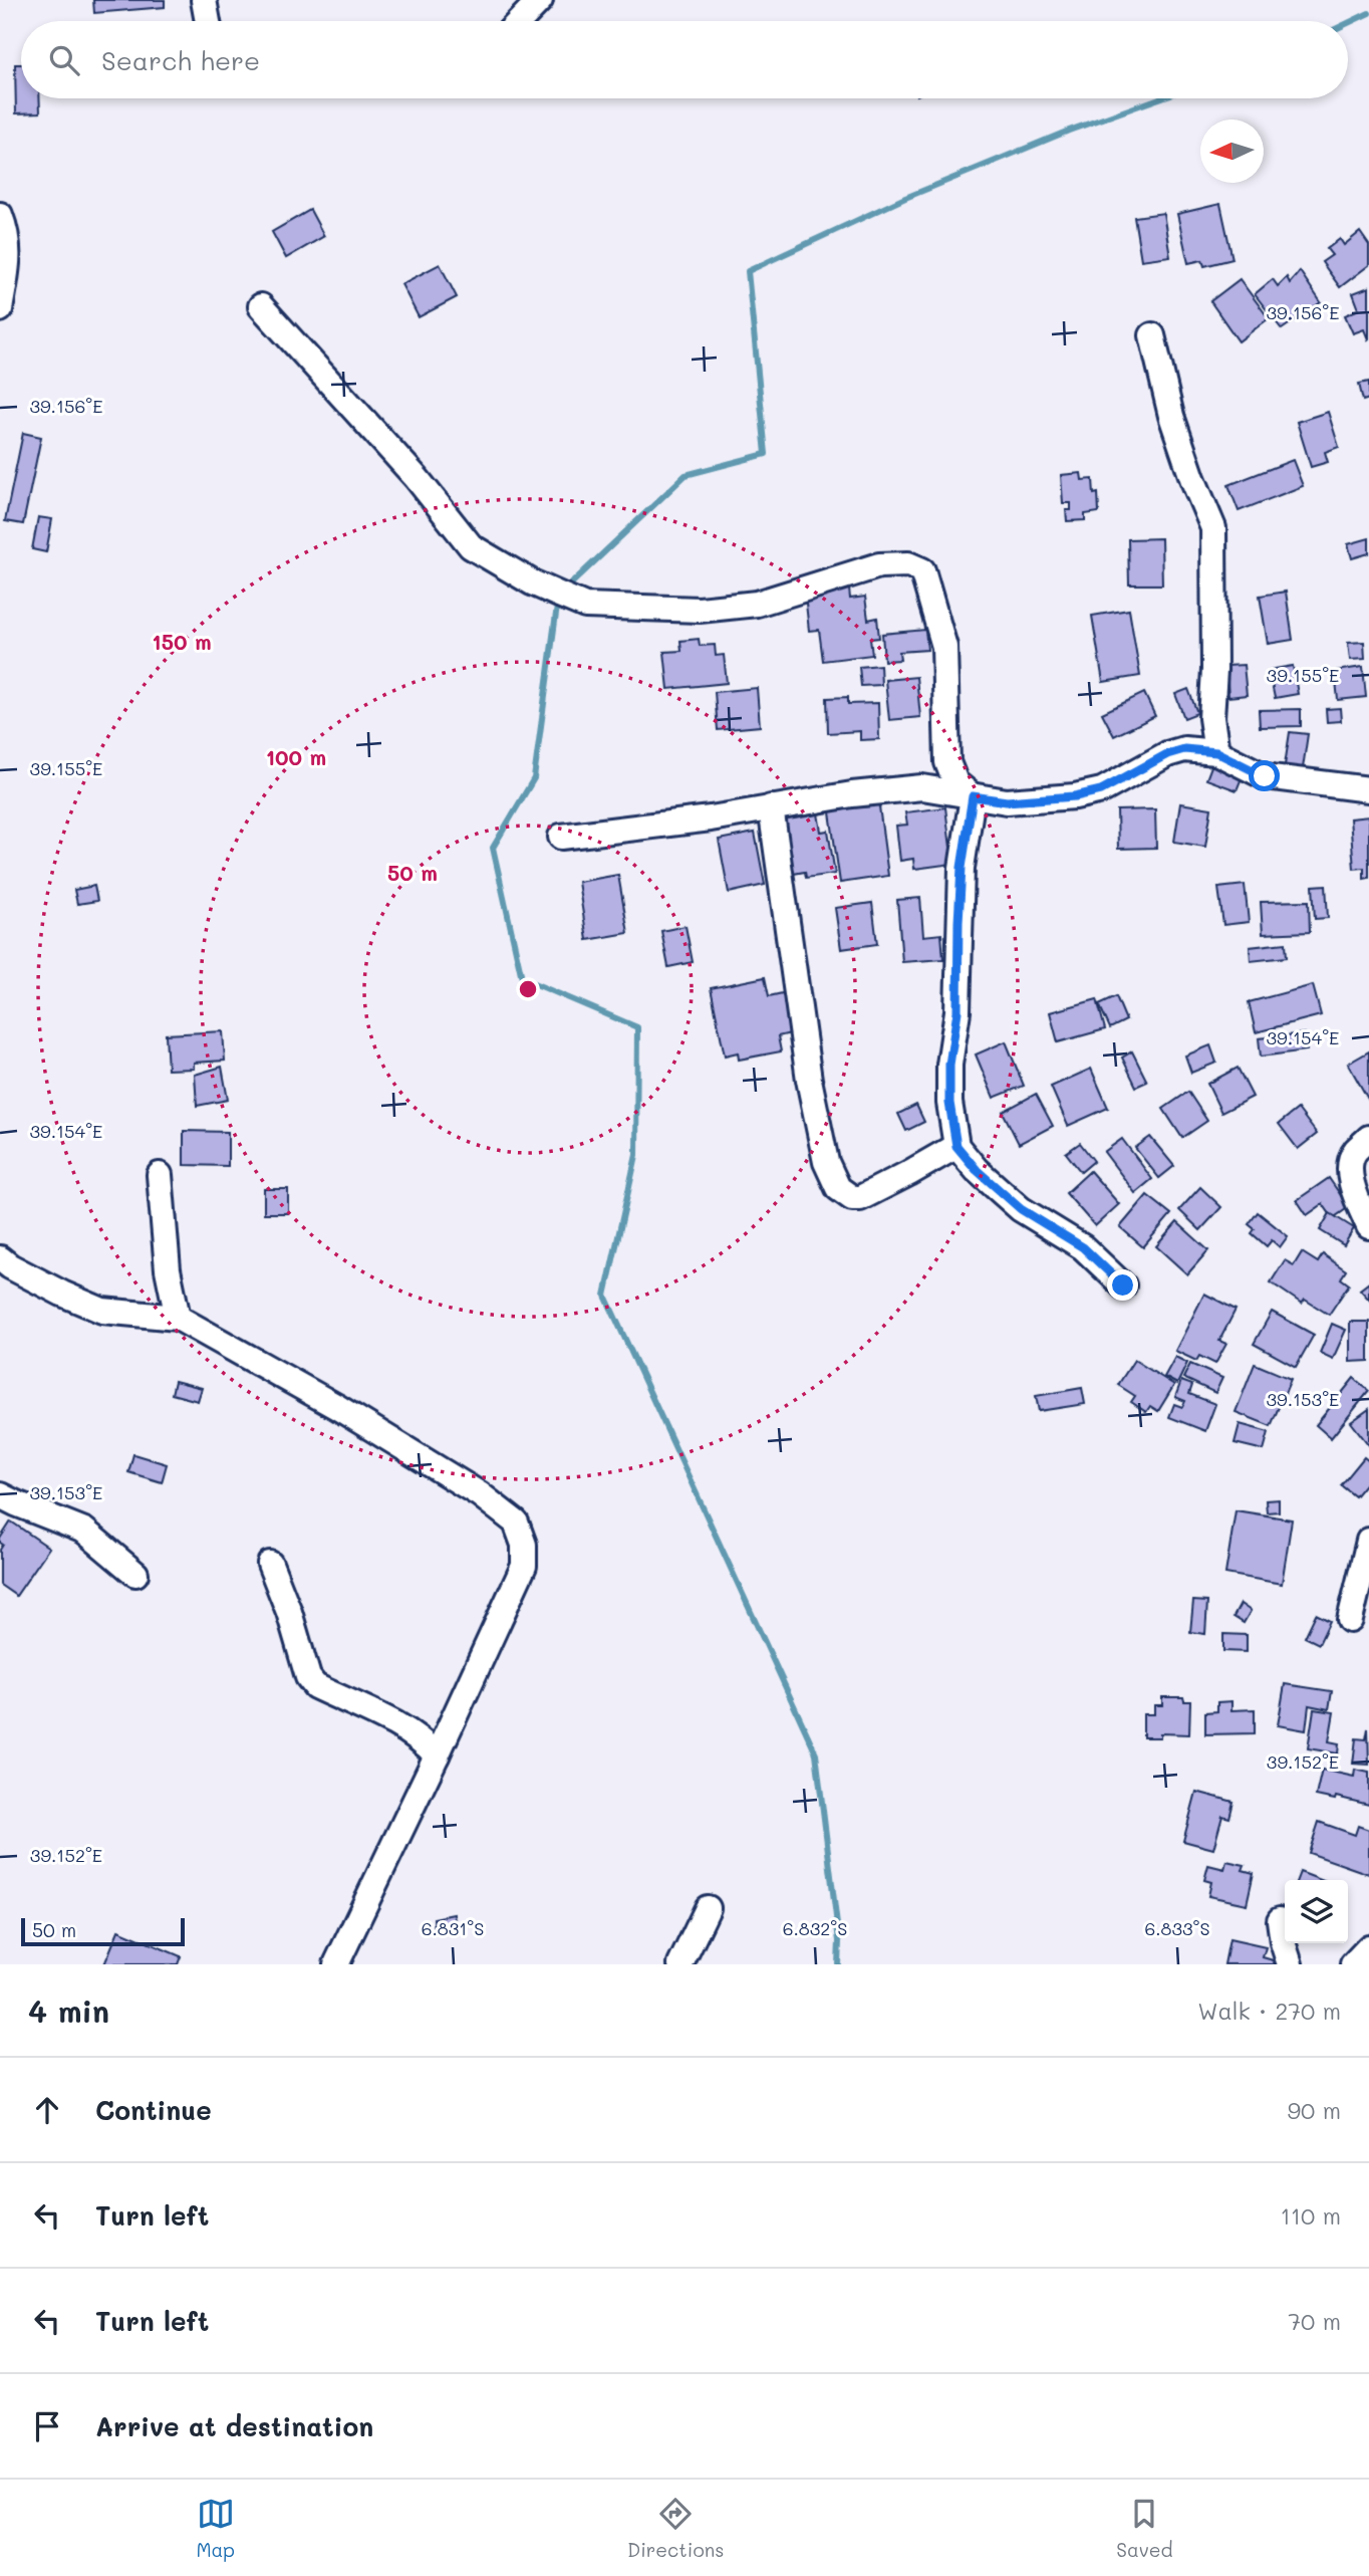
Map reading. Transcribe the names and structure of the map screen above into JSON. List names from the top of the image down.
{
  "scale_bar": "50 m",
  "north": "left",
  "page": {
    "search": "Search here",
    "scale": "50 m",
    "heading": ["4 min", "Walk · 270 m"],
    "list": [
      ["Continue", "90 m"],
      ["Turn left", "110 m"],
      ["Turn left", "70 m"],
      "Arrive at destination"
    ],
    "nav": ["Map", "Directions", "Saved"]
  },
  "coordinates": [
    "39.156°E",
    "39.155°E",
    "39.154°E",
    "39.153°E",
    "39.152°E",
    "6.831°S",
    "6.832°S",
    "6.833°S"
  ],
  "rings": ["150 m", "100 m", "50 m"]
}
